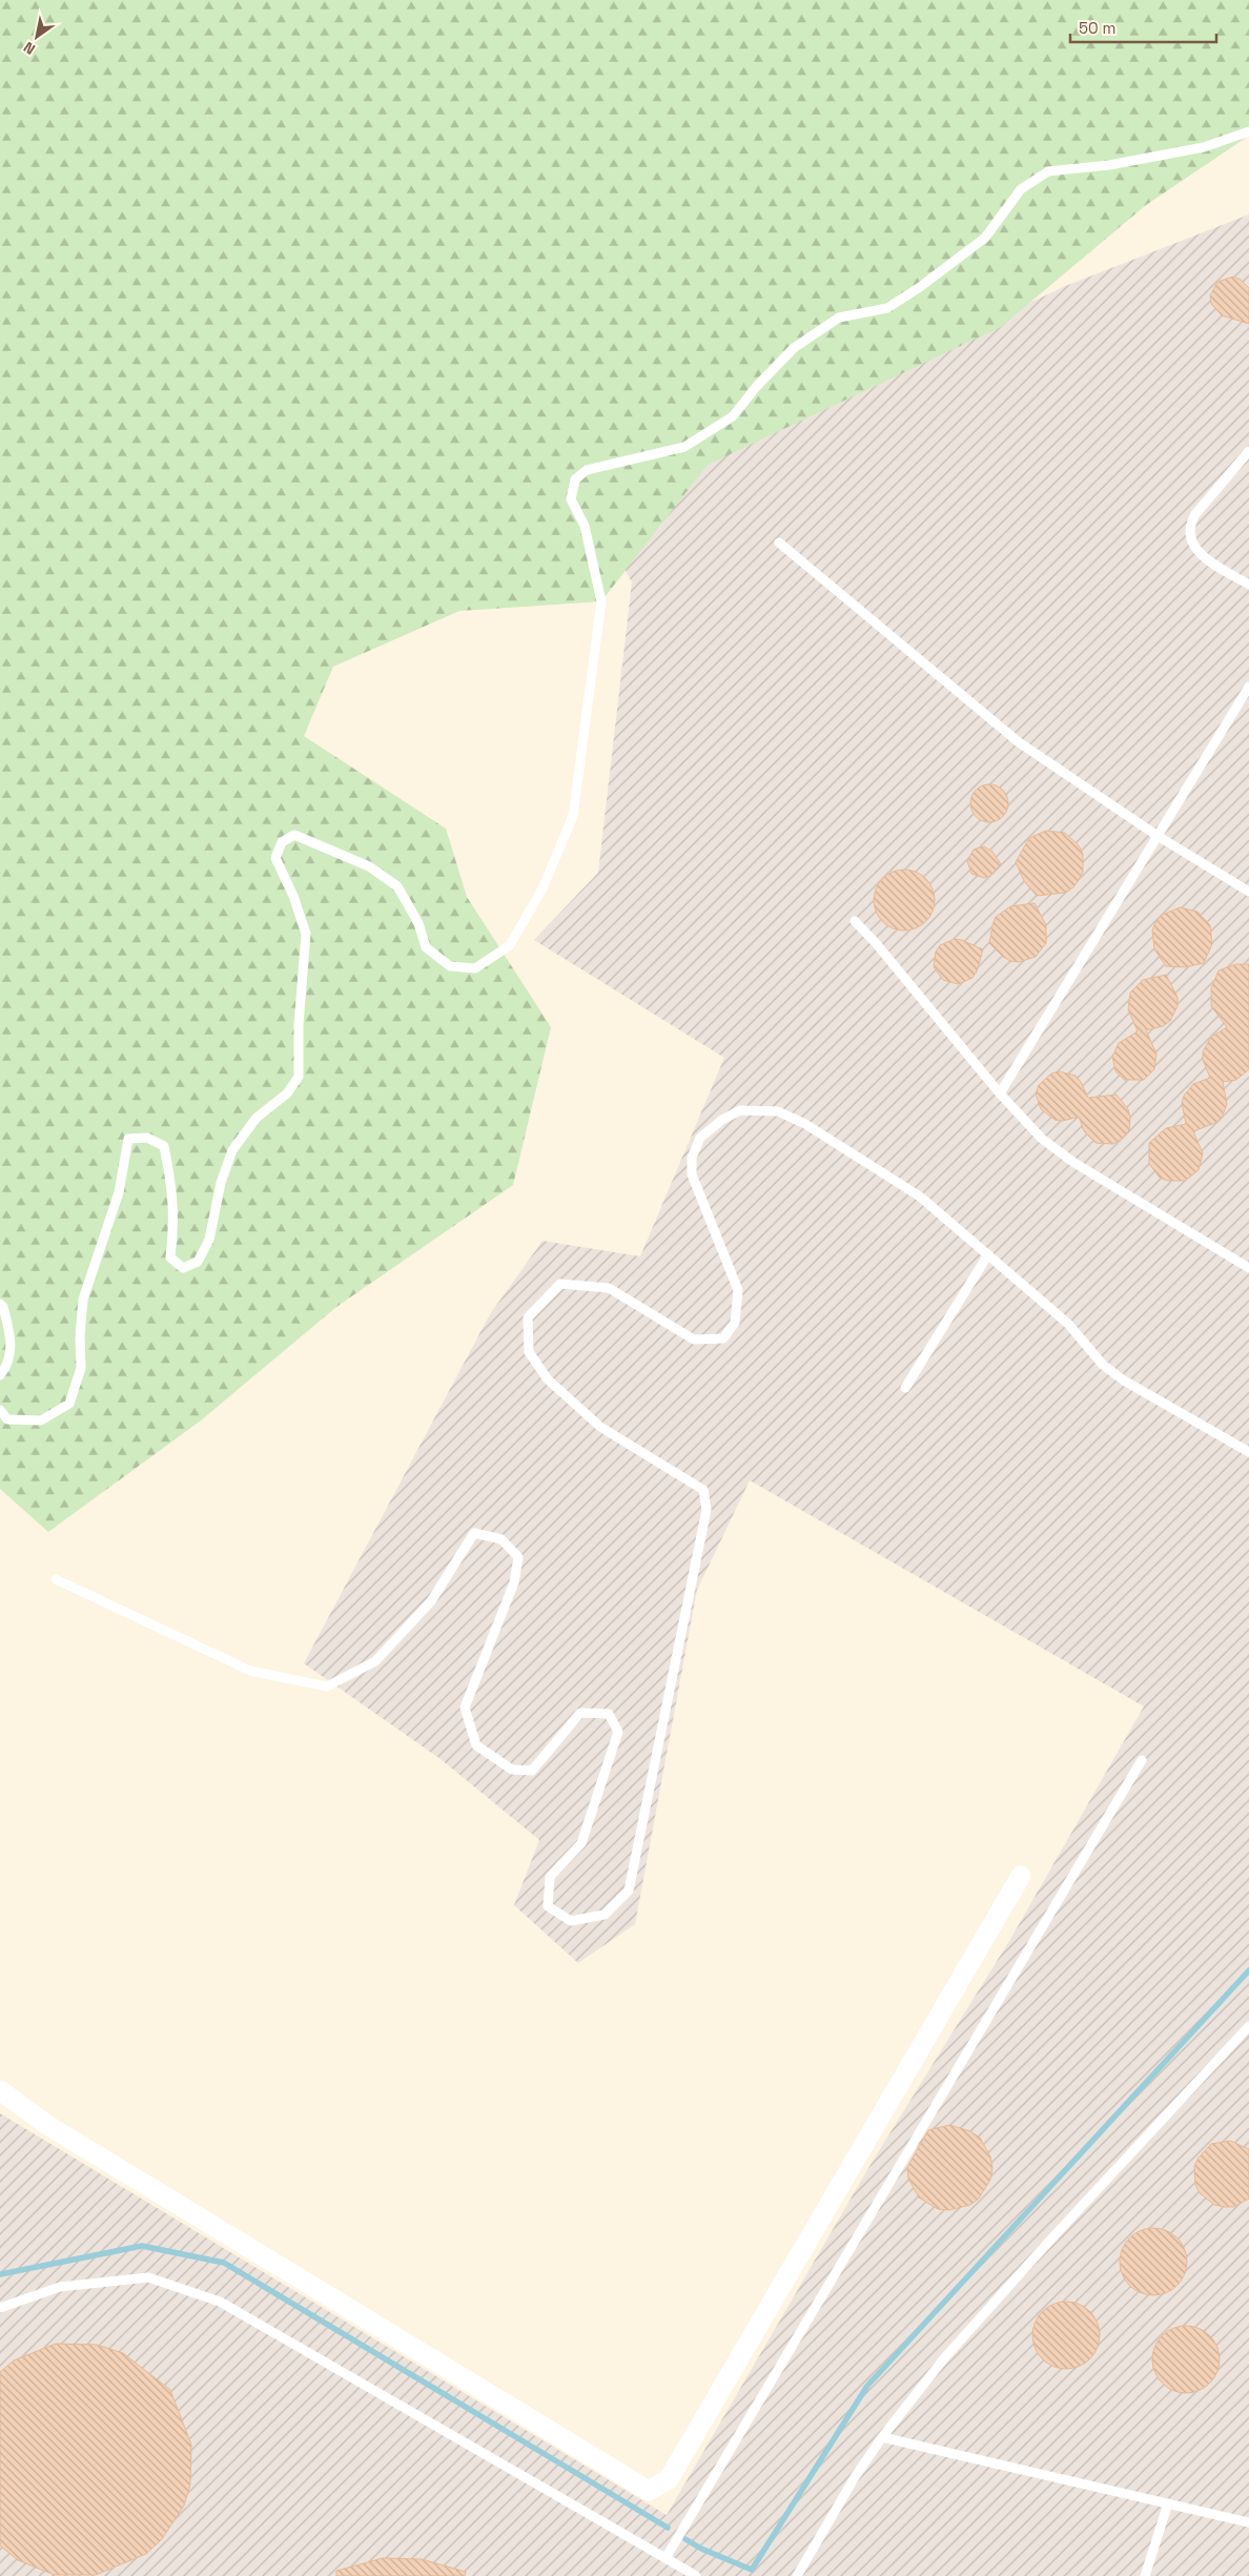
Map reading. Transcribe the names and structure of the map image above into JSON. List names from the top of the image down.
{
  "scale_bar": "50 m",
  "north": "bottom left"
}
